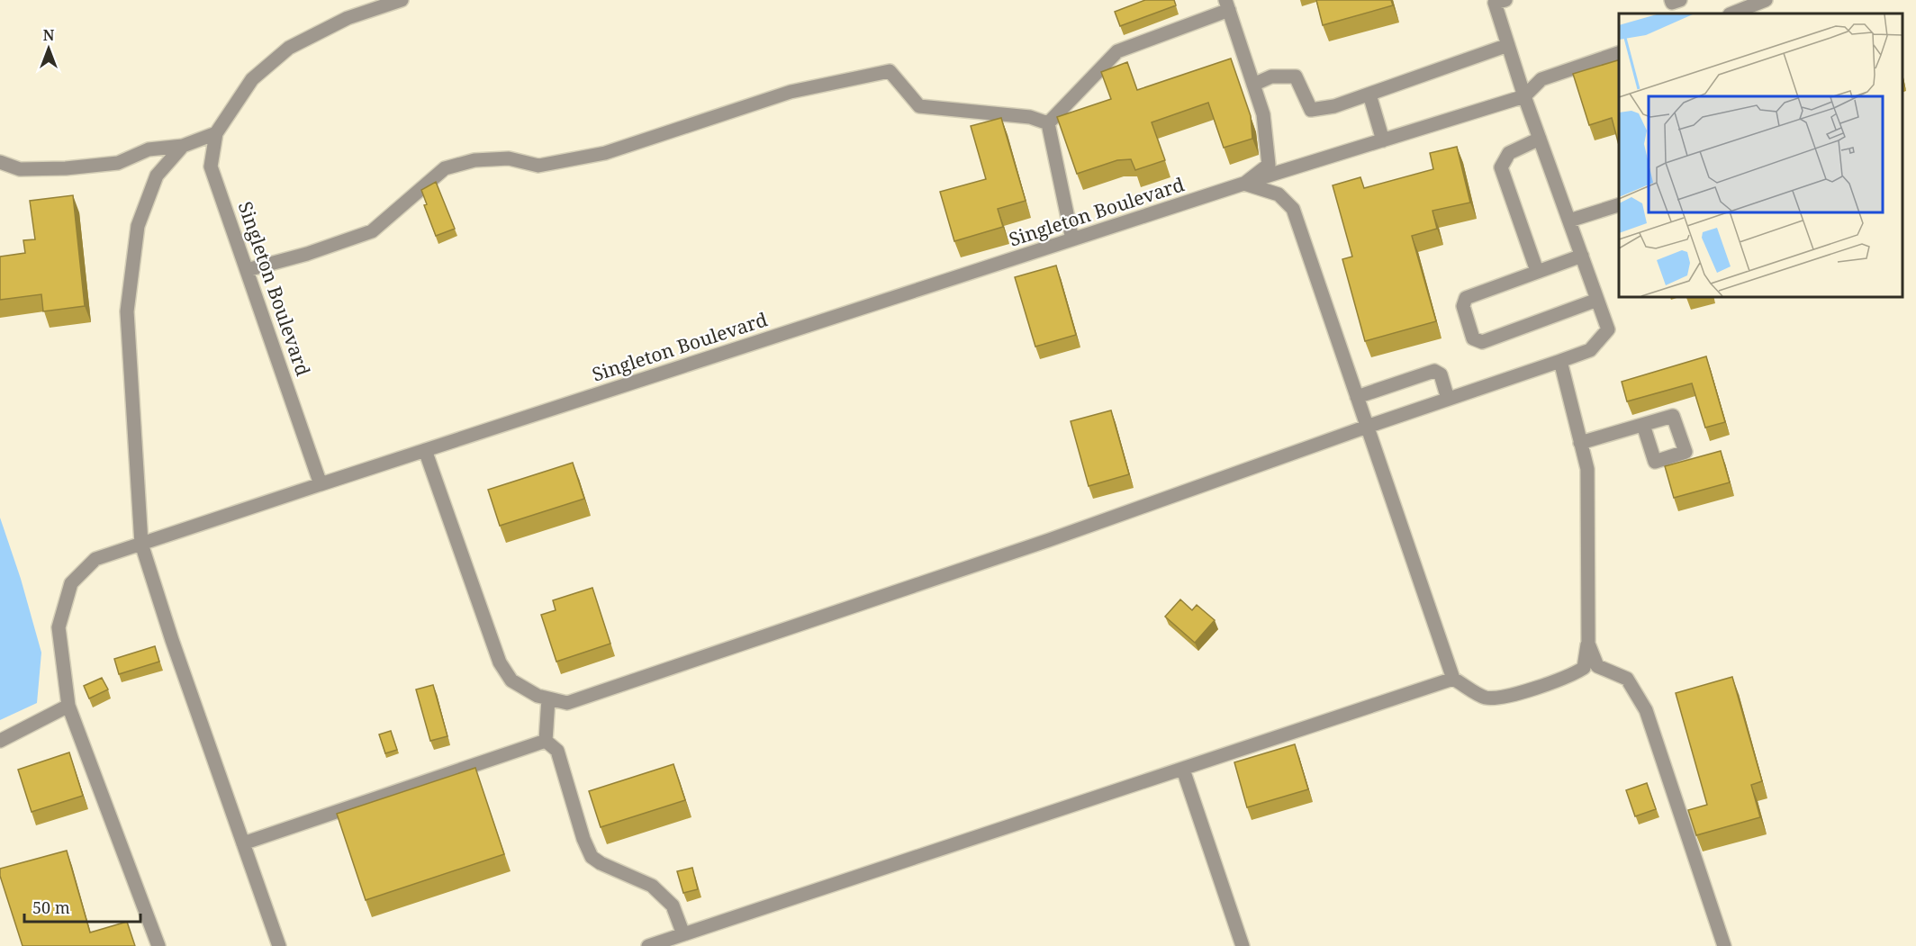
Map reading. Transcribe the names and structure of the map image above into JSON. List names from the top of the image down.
{
  "streets": {
    "lane": ["Singleton Boulevard"]
  },
  "scale_bar": "50 m",
  "north": "top"
}
